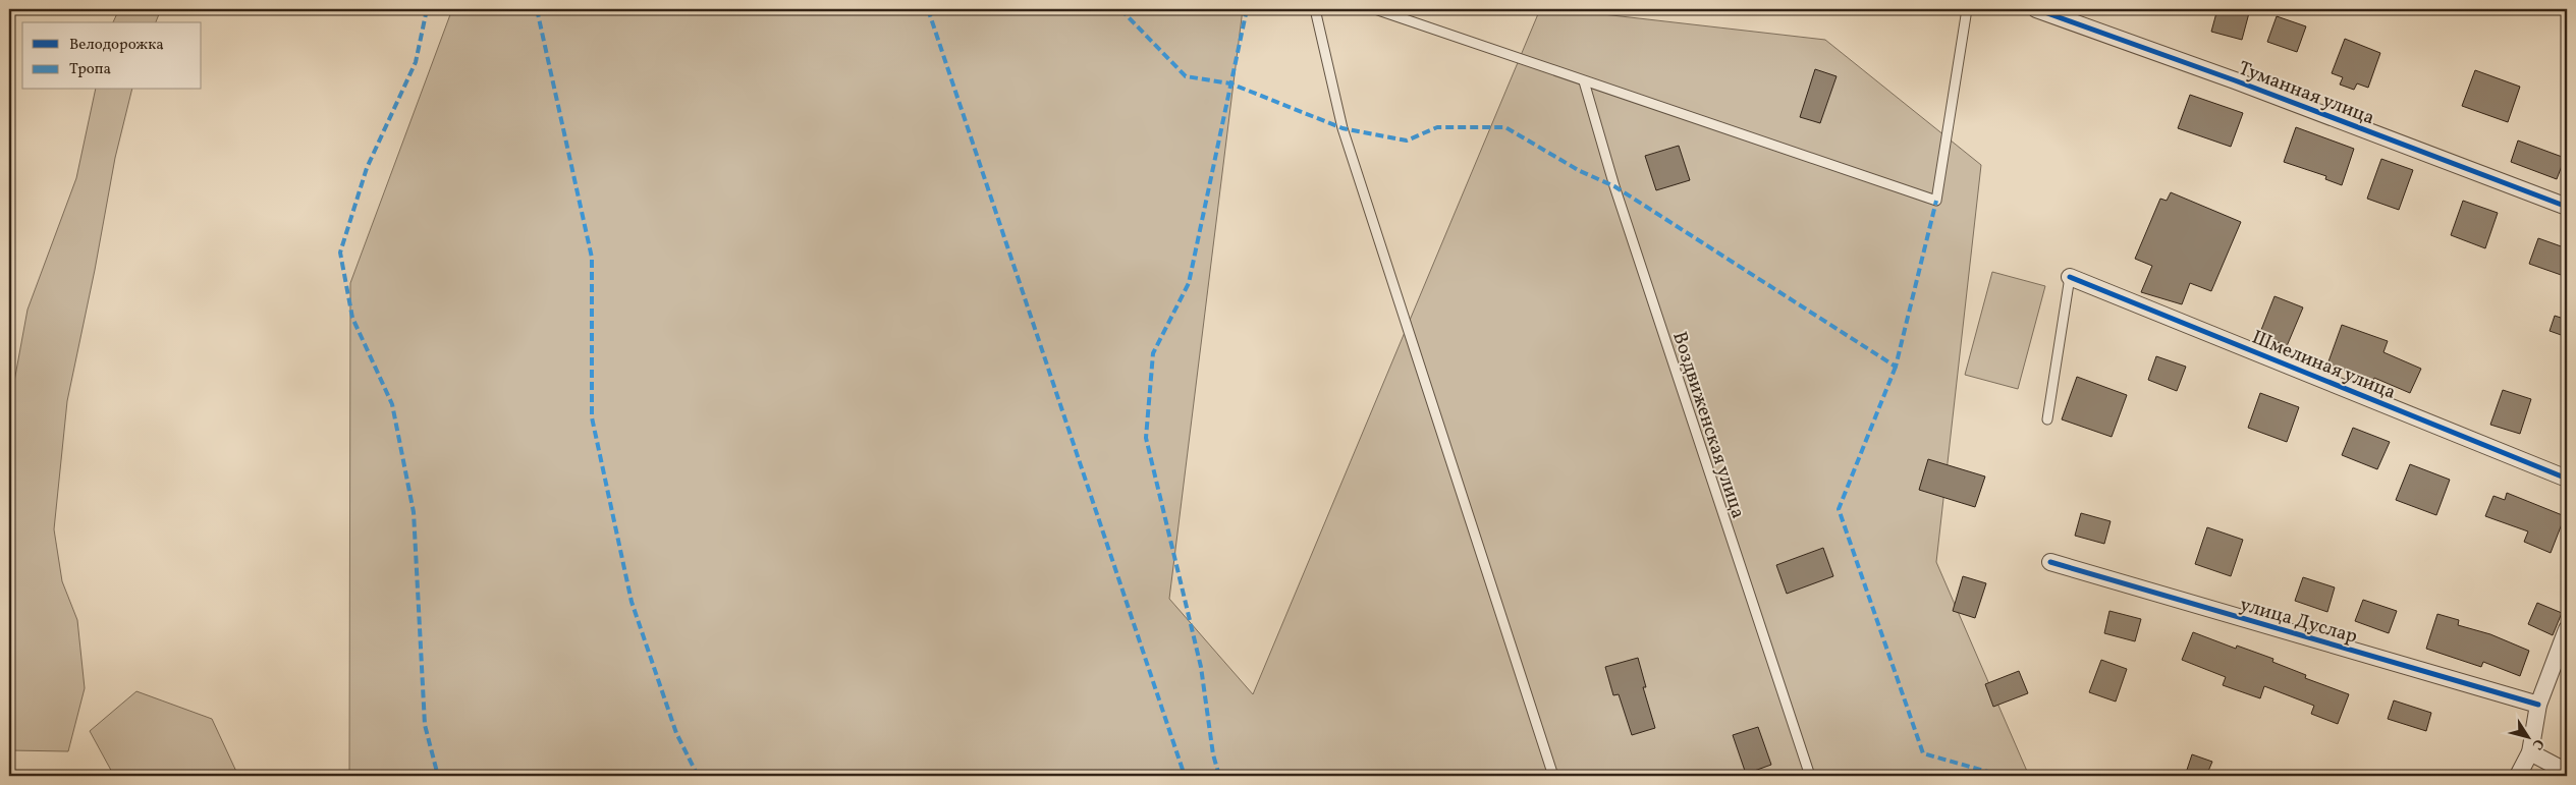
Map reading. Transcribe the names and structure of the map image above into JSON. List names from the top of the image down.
{
  "streets": {
    "street": ["Туманная улица", "Шмелиная улица", "улица Дуслар"],
    "lane": ["Воздвиженская улица"]
  },
  "legend": ["Велодорожка", "Тропа"],
  "north": "bottom right"
}
